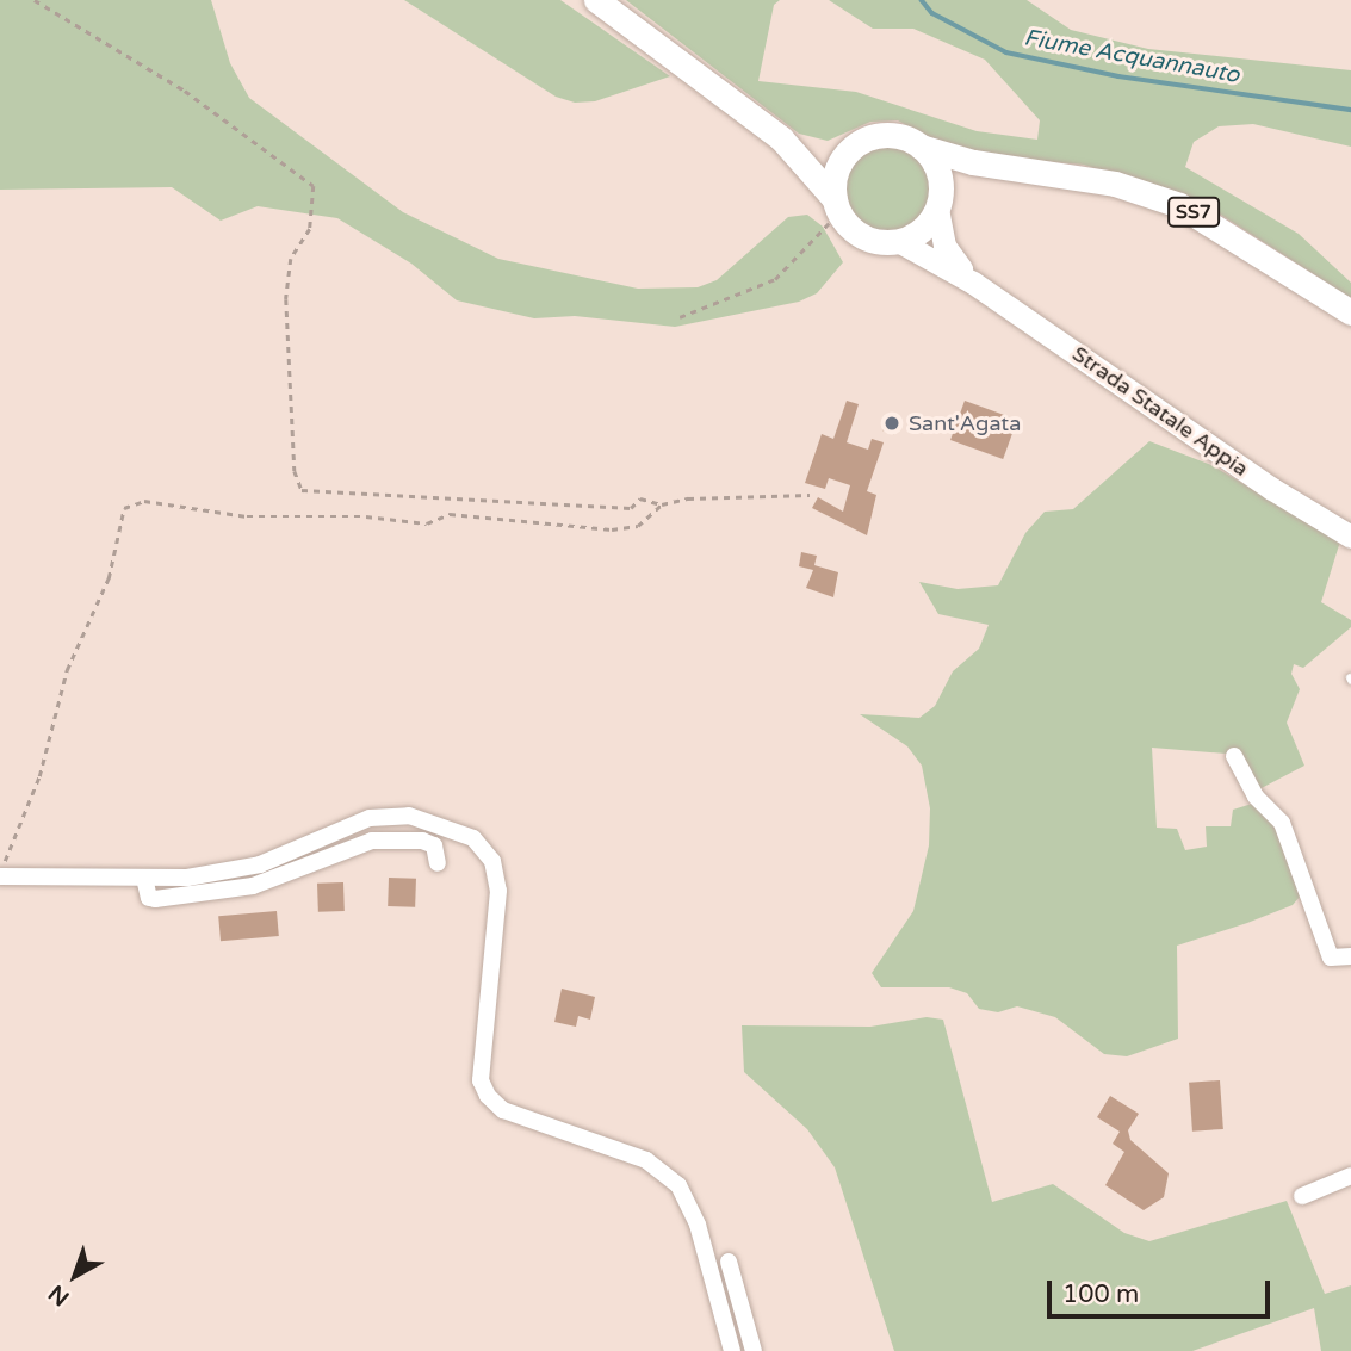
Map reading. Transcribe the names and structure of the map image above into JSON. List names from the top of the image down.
{
  "streets": {
    "main road": ["SS7", "Strada Statale Appia"]
  },
  "crossings": [
    ["SS7", "Strada Statale Appia"]
  ],
  "water": ["Fiume Acquannauto"],
  "places": ["Sant'Agata"],
  "scale_bar": "100 m",
  "north": "bottom left"
}
